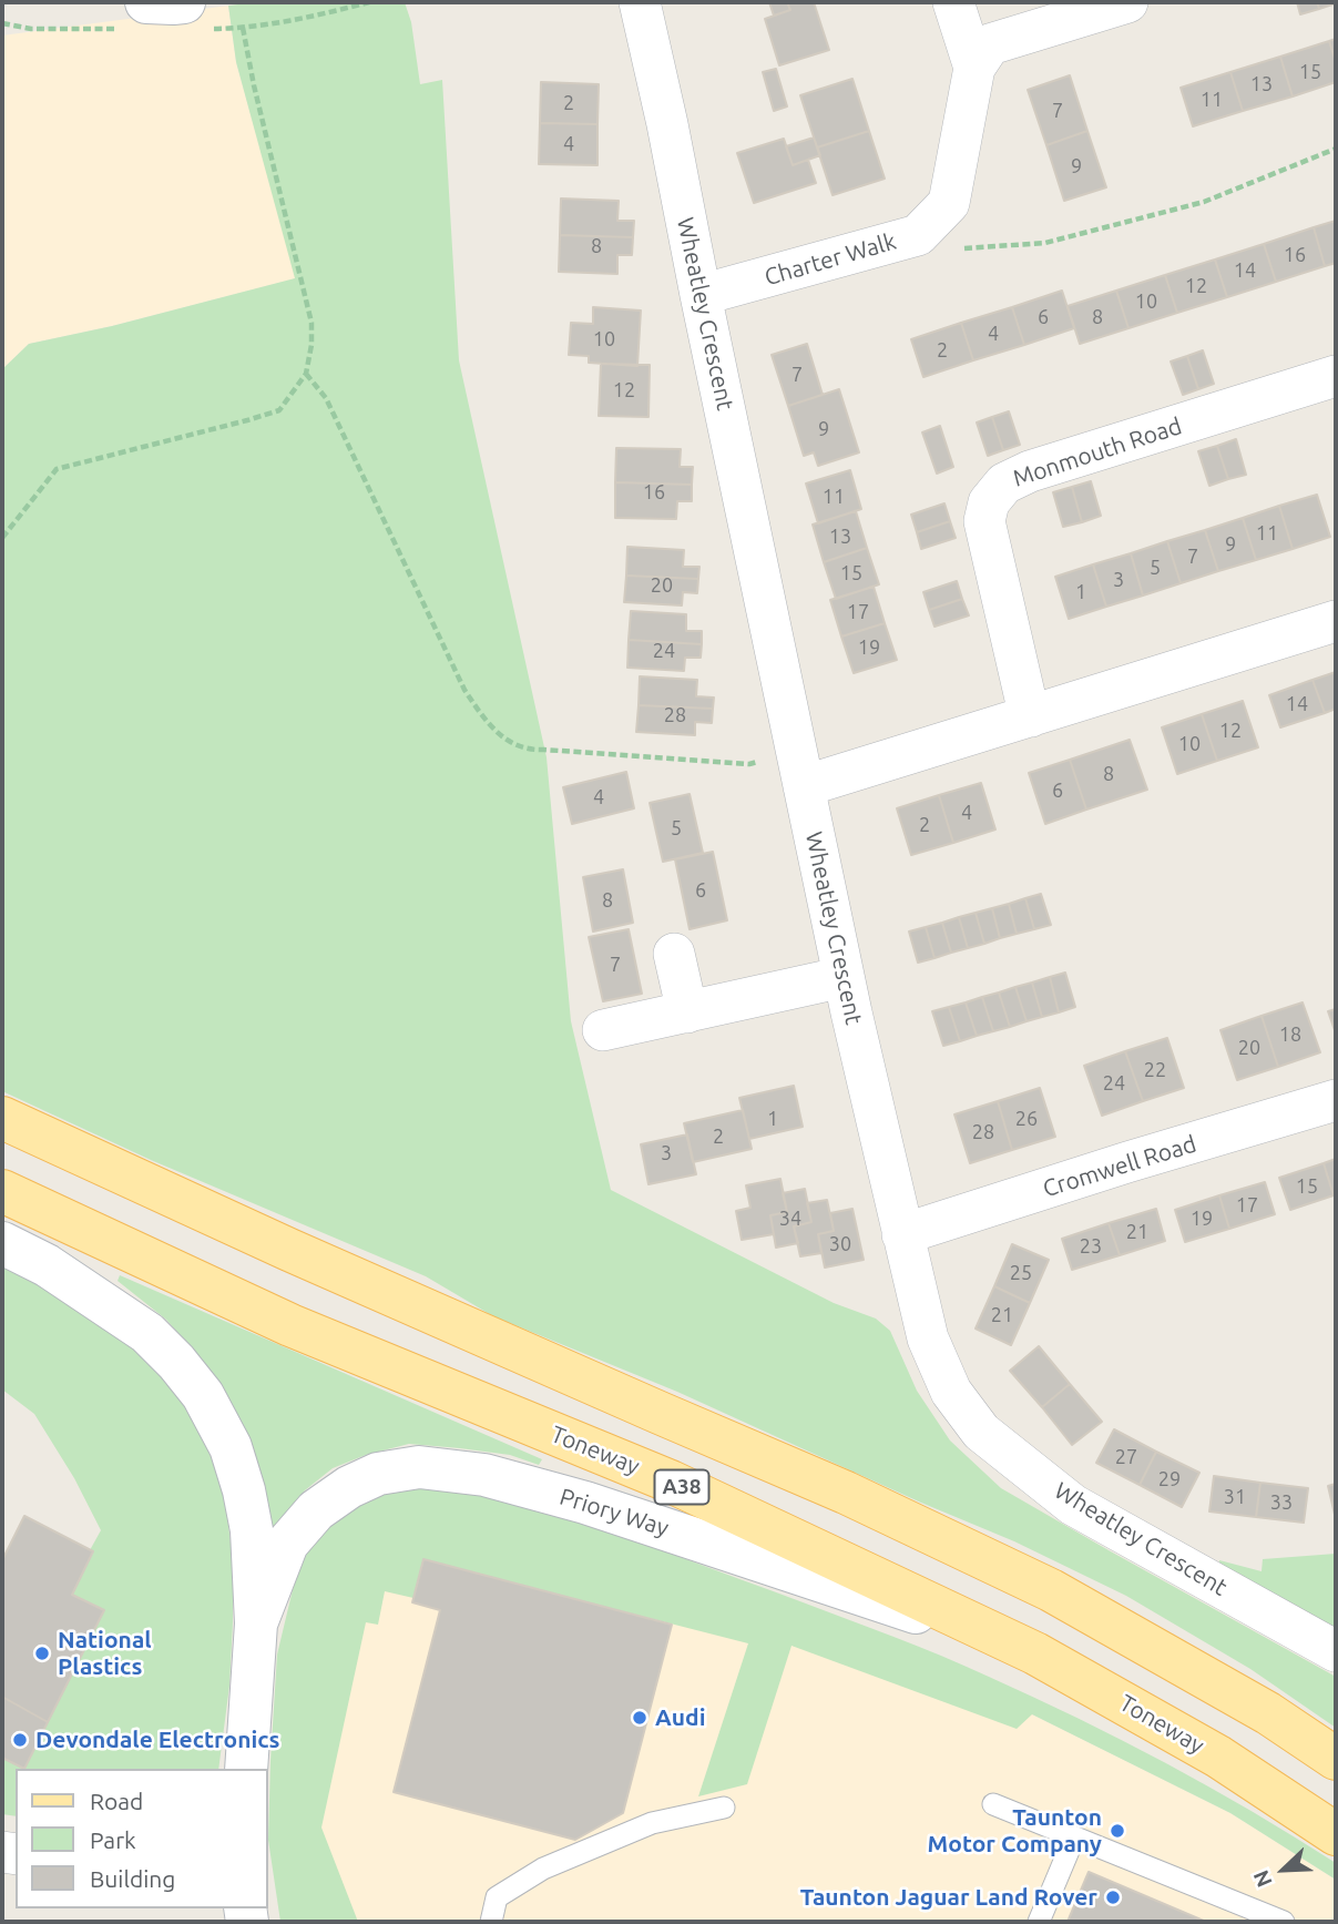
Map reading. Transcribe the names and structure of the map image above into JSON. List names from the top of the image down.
{
  "streets": {
    "main road": ["Toneway", "A38"],
    "street": [
      "Charter Walk",
      "Wheatley Crescent",
      "Monmouth Road",
      "Cromwell Road",
      "Priory Way"
    ]
  },
  "crossings": [
    ["Charter Walk", "Wheatley Crescent"],
    ["Wheatley Crescent", "Cromwell Road"],
    ["Toneway", "Priory Way"]
  ],
  "places": [
    "National Plastics",
    "Audi",
    "Devondale Electronics",
    "Taunton Motor Company",
    "Taunton Jaguar Land Rover"
  ],
  "house_numbers": [
    "15",
    "13",
    "11",
    "2",
    "7",
    "4",
    "9",
    "8",
    "16",
    "14",
    "12",
    "10",
    "6",
    "8",
    "4",
    "10",
    "2",
    "7",
    "12",
    "9",
    "16",
    "11",
    "11",
    "13",
    "9",
    "7",
    "5",
    "15",
    "3",
    "20",
    "1",
    "17",
    "19",
    "24",
    "14",
    "28",
    "12",
    "10",
    "8",
    "6",
    "4",
    "4",
    "2",
    "5",
    "6",
    "8",
    "7",
    "18",
    "20",
    "22",
    "24",
    "1",
    "26",
    "28",
    "2",
    "3",
    "15",
    "17",
    "34",
    "19",
    "21",
    "30",
    "23",
    "25",
    "21",
    "27",
    "29",
    "31",
    "33"
  ],
  "legend": ["Road", "Park", "Building"],
  "north": "bottom left"
}
